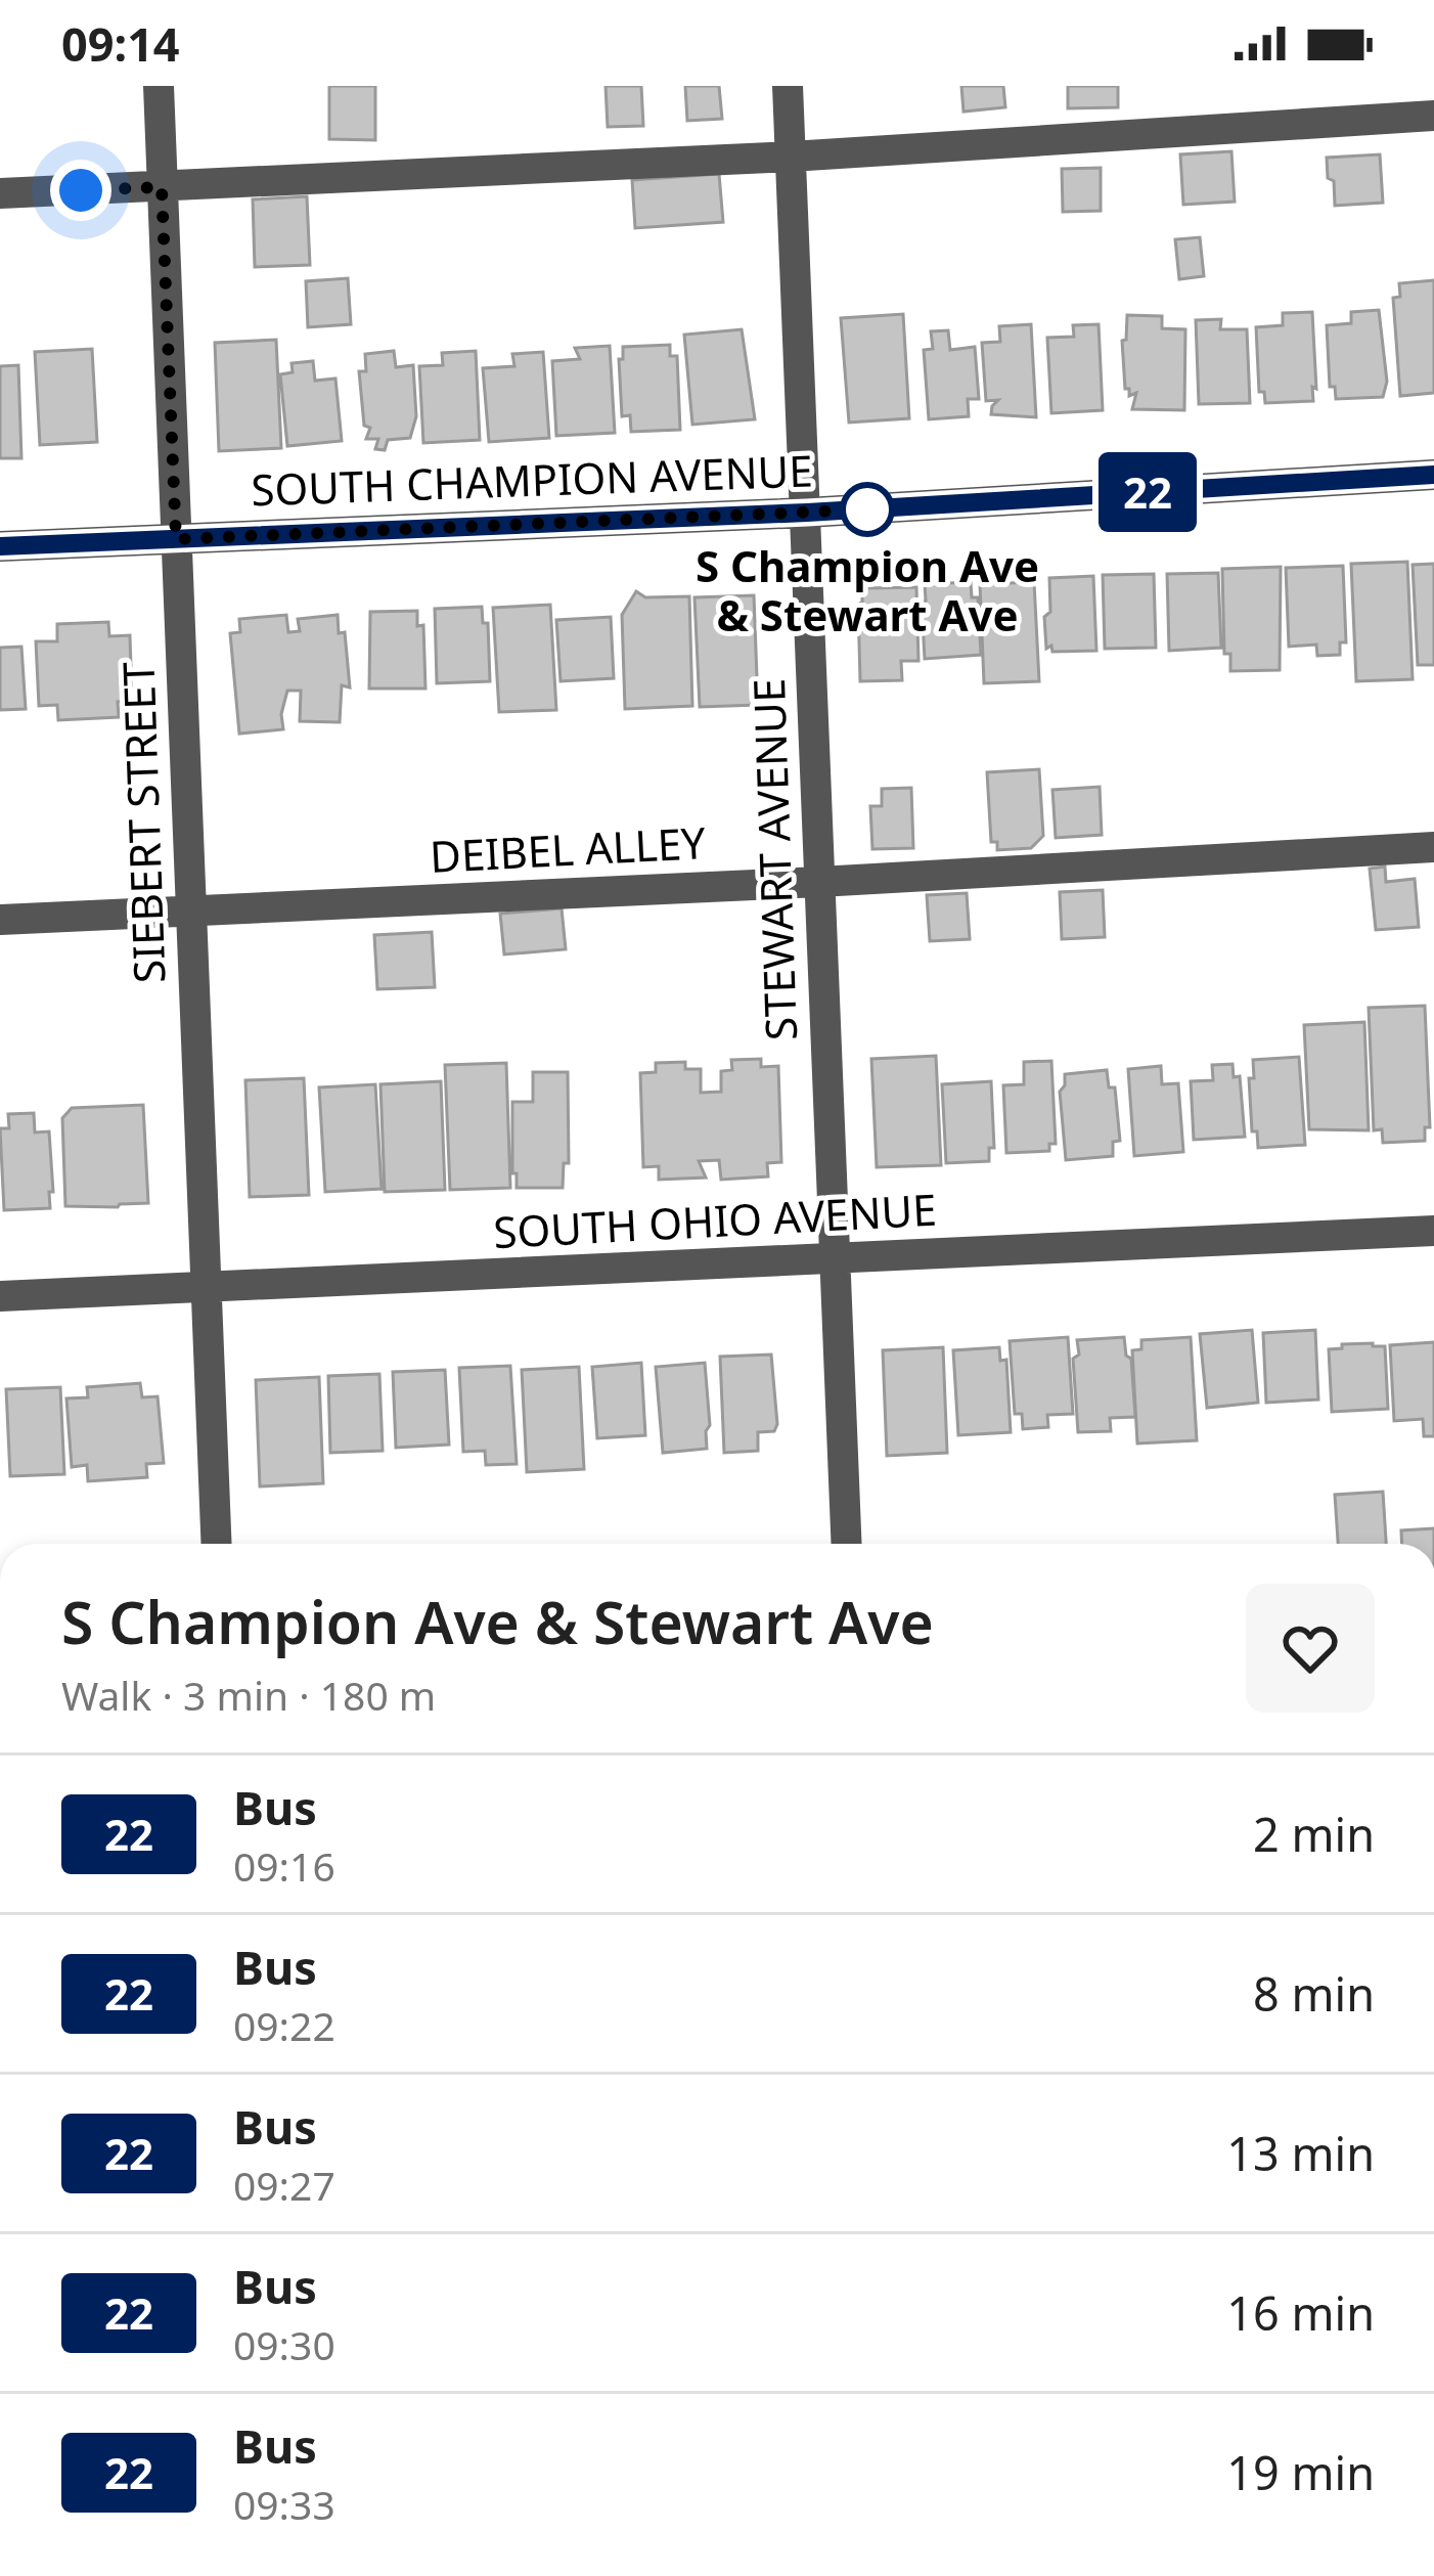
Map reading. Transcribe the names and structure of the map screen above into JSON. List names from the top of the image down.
{
  "streets": {
    "street": [
      "SOUTH CHAMPION AVENUE",
      "SIEBERT STREET",
      "DEIBEL ALLEY",
      "STEWART AVENUE",
      "SOUTH OHIO AVENUE"
    ]
  },
  "crossings": [
    ["SOUTH CHAMPION AVENUE", "SIEBERT STREET"],
    ["SOUTH CHAMPION AVENUE", "STEWART AVENUE"],
    ["SIEBERT STREET", "DEIBEL ALLEY"],
    ["SIEBERT STREET", "SOUTH OHIO AVENUE"],
    ["DEIBEL ALLEY", "STEWART AVENUE"],
    ["STEWART AVENUE", "SOUTH OHIO AVENUE"]
  ],
  "places": ["S Champion Ave & Stewart Ave"],
  "lines": ["bus line 22"],
  "page": {
    "status": "09:14",
    "on_map": "22",
    "heading": ["S Champion Ave & Stewart Ave", "Walk · 3 min · 180 m"],
    "list": [
      {
        "mark": "22",
        "name": "Bus",
        "note": "09:16",
        "value": "2 min"
      },
      {
        "mark": "22",
        "name": "Bus",
        "note": "09:22",
        "value": "8 min"
      },
      {
        "mark": "22",
        "name": "Bus",
        "note": "09:27",
        "value": "13 min"
      },
      {
        "mark": "22",
        "name": "Bus",
        "note": "09:30",
        "value": "16 min"
      },
      {
        "mark": "22",
        "name": "Bus",
        "note": "09:33",
        "value": "19 min"
      }
    ]
  }
}
